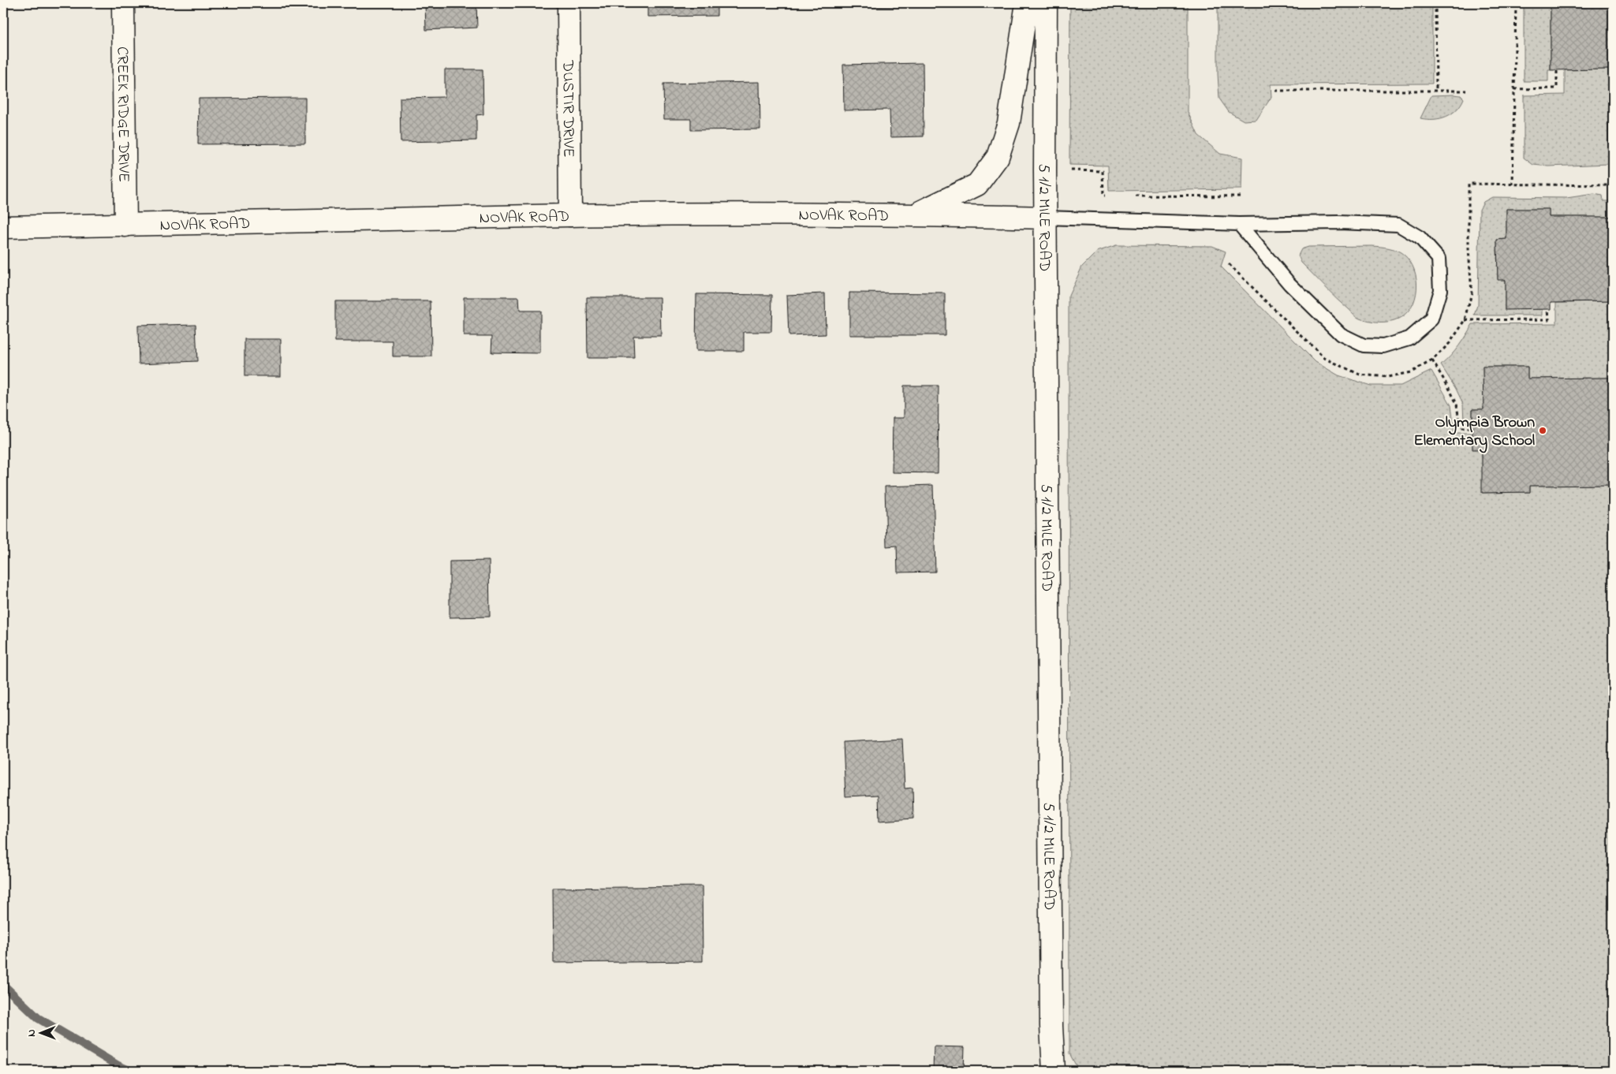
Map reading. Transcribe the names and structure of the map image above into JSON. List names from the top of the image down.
{
  "streets": {
    "street": [
      "DUSTIR DRIVE",
      "CREEK RIDGE DRIVE",
      "NOVAK ROAD",
      "5 1/2 MILE ROAD"
    ]
  },
  "crossings": [
    ["DUSTIR DRIVE", "NOVAK ROAD"],
    ["CREEK RIDGE DRIVE", "NOVAK ROAD"],
    ["NOVAK ROAD", "5 1/2 MILE ROAD"]
  ],
  "places": ["Olympia Brown Elementary School"],
  "north": "left"
}
